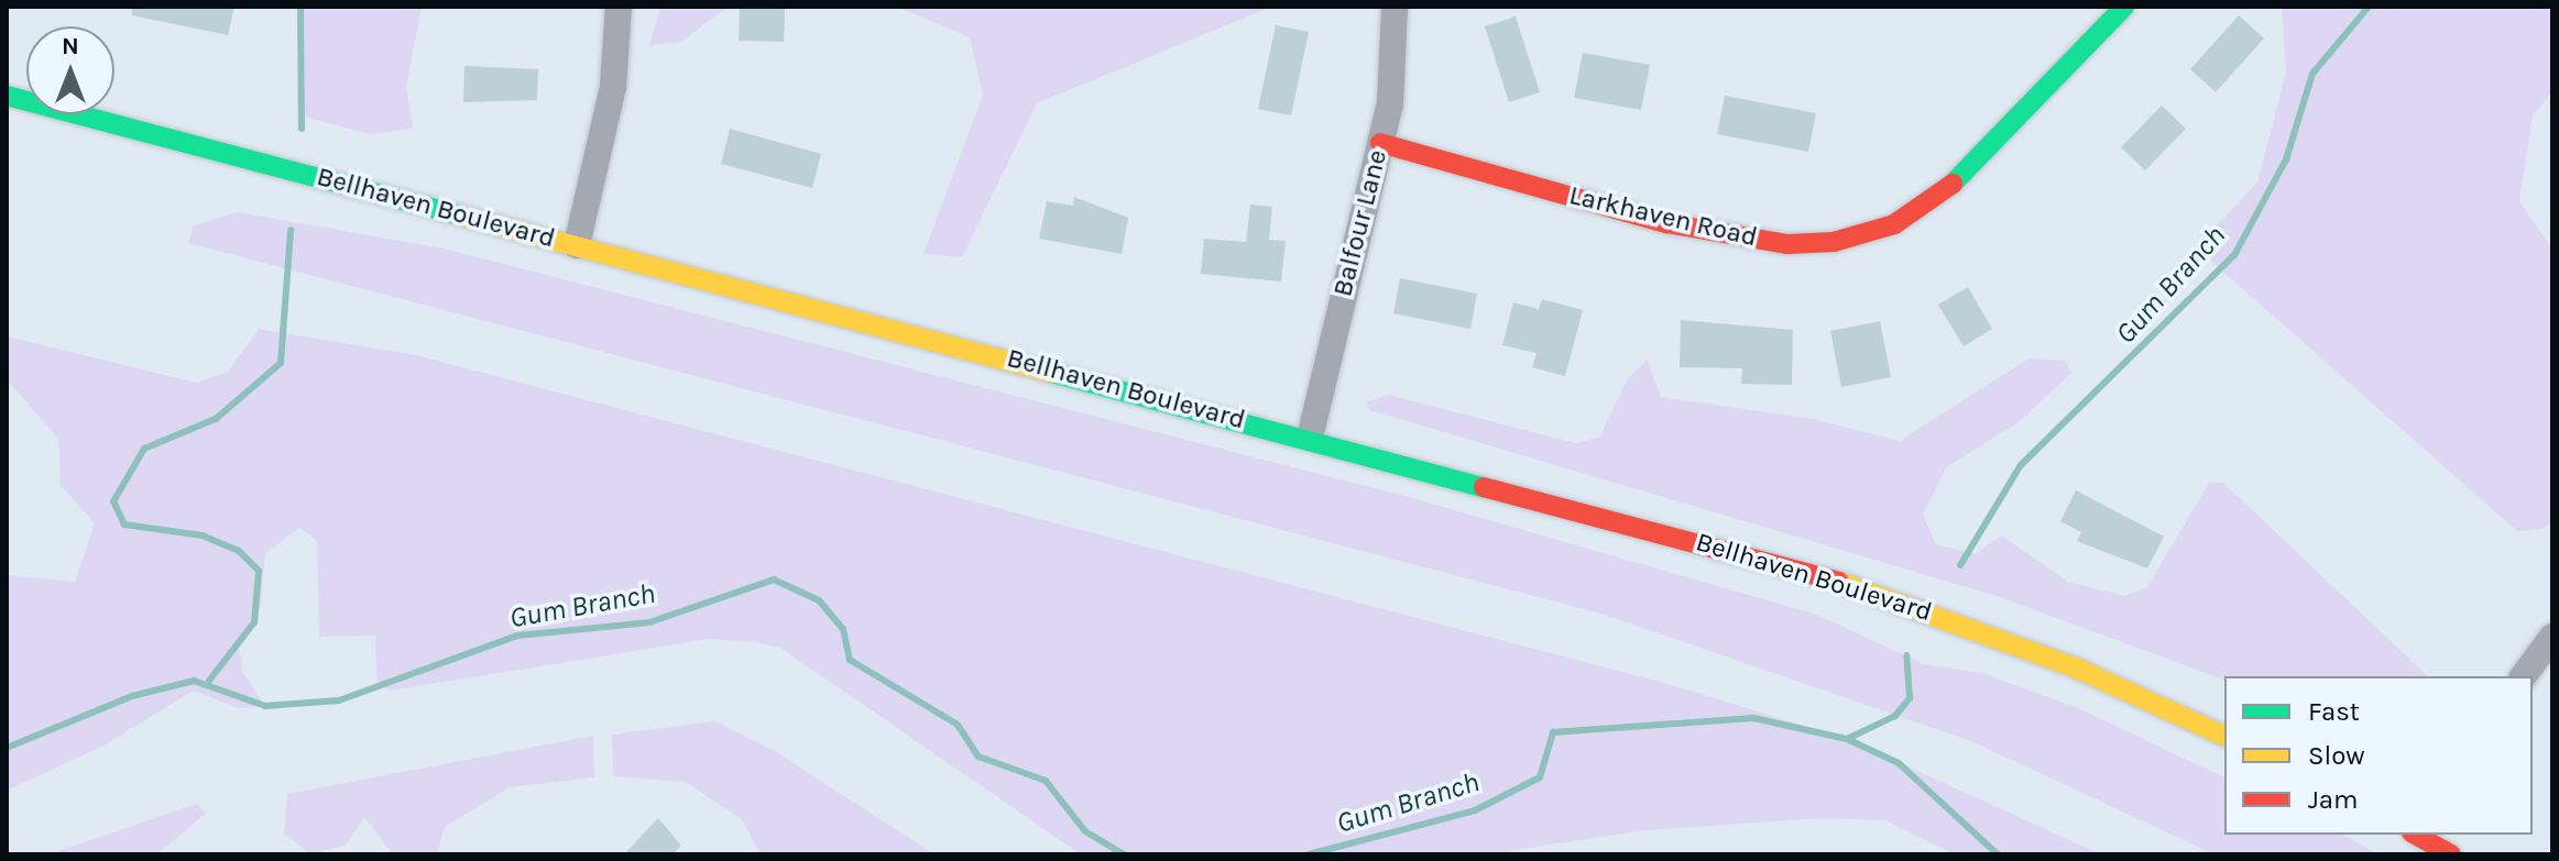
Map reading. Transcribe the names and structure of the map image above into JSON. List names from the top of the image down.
{
  "streets": {
    "main road": ["Bellhaven Boulevard", "Larkhaven Road"],
    "street": ["Balfour Lane"]
  },
  "crossings": [
    ["Bellhaven Boulevard", "Balfour Lane"],
    ["Larkhaven Road", "Balfour Lane"]
  ],
  "water": ["Gum Branch"],
  "legend": ["Fast", "Slow", "Jam"],
  "north": "top"
}
